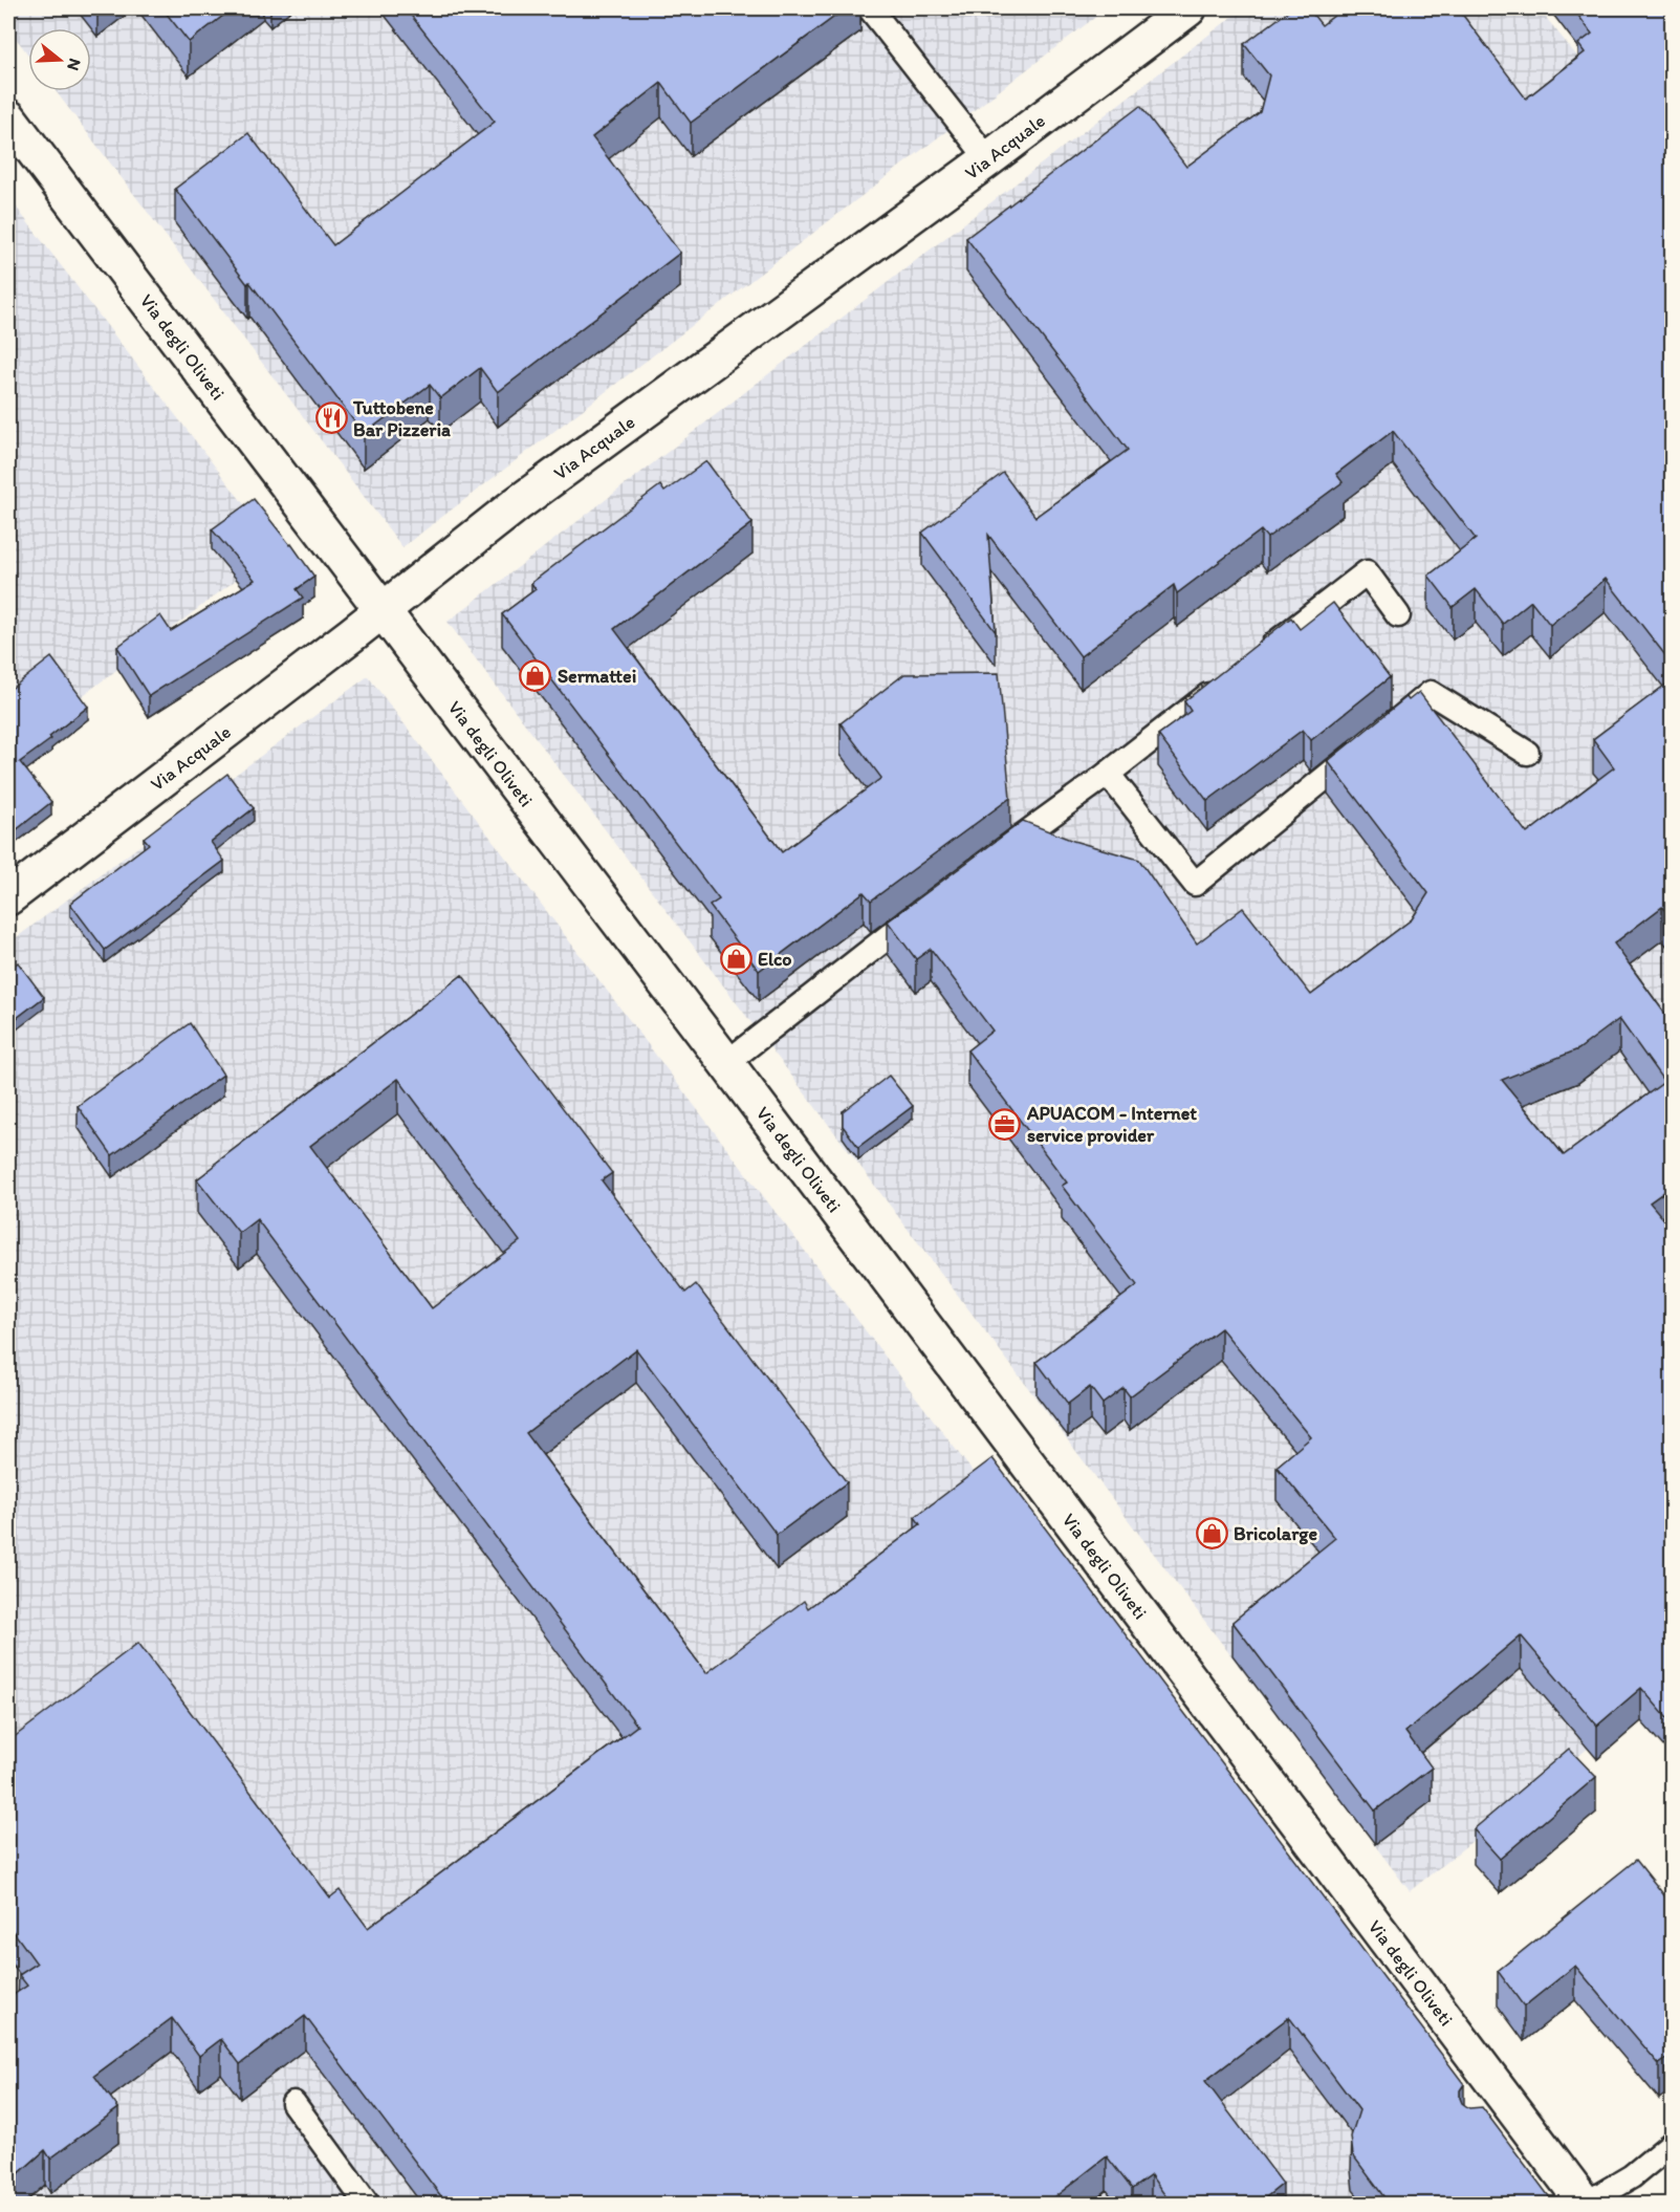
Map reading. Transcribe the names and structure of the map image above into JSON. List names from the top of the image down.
{
  "streets": {
    "main road": ["Via Acquale", "Via degli Oliveti"]
  },
  "crossings": [
    ["Via Acquale", "Via degli Oliveti"]
  ],
  "places": {
    "restaurant": ["Tuttobene Bar Pizzeria"],
    "shop": ["Sermattei", "Elco", "Bricolarge"],
    "office": ["APUACOM - Internet service provider"]
  },
  "north": "right"
}
